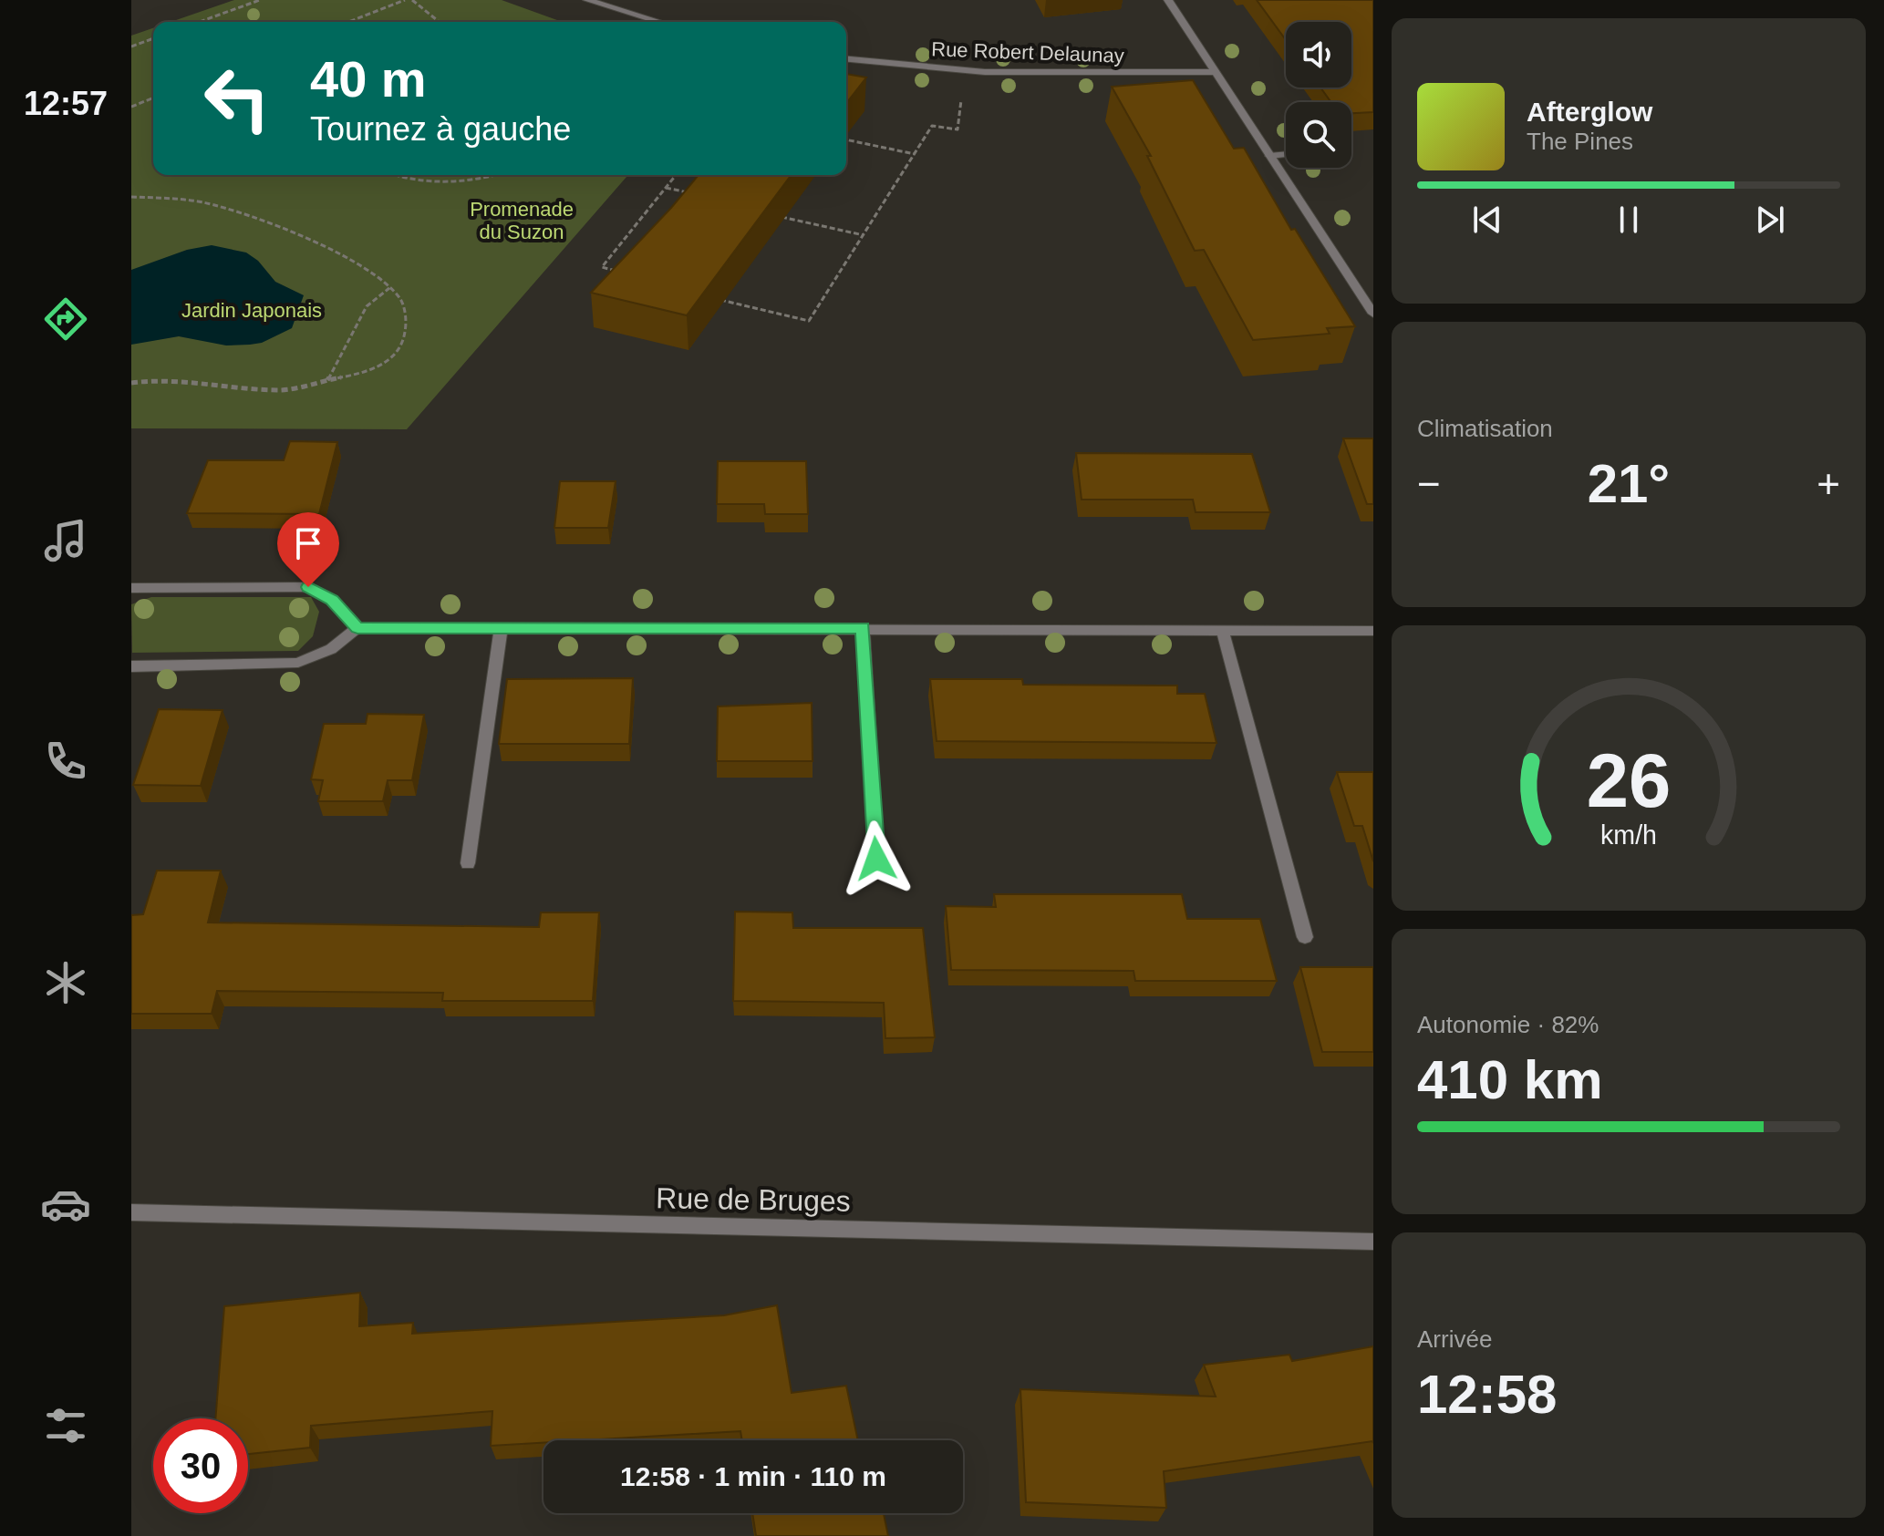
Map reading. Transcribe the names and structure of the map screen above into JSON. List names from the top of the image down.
{
  "streets": {
    "street": ["Rue Robert Delaunay", "Rue de Bruges"]
  },
  "parks": ["Promenade du Suzon", "Jardin Japonais"],
  "page": {
    "tabs": "12:57",
    "turn": ["40 m", "Tournez à gauche"],
    "song": ["Afterglow", "The Pines"],
    "tile": [
      "Climatisation",
      ["Autonomie · 82%", "410 km"],
      ["Arrivée", "12:58"]
    ],
    "heat": ["−", "21°", "+"],
    "limit": "30",
    "trip": "12:58 · 1 min · 110 m",
    "gauge": ["26", "km/h"]
  }
}
